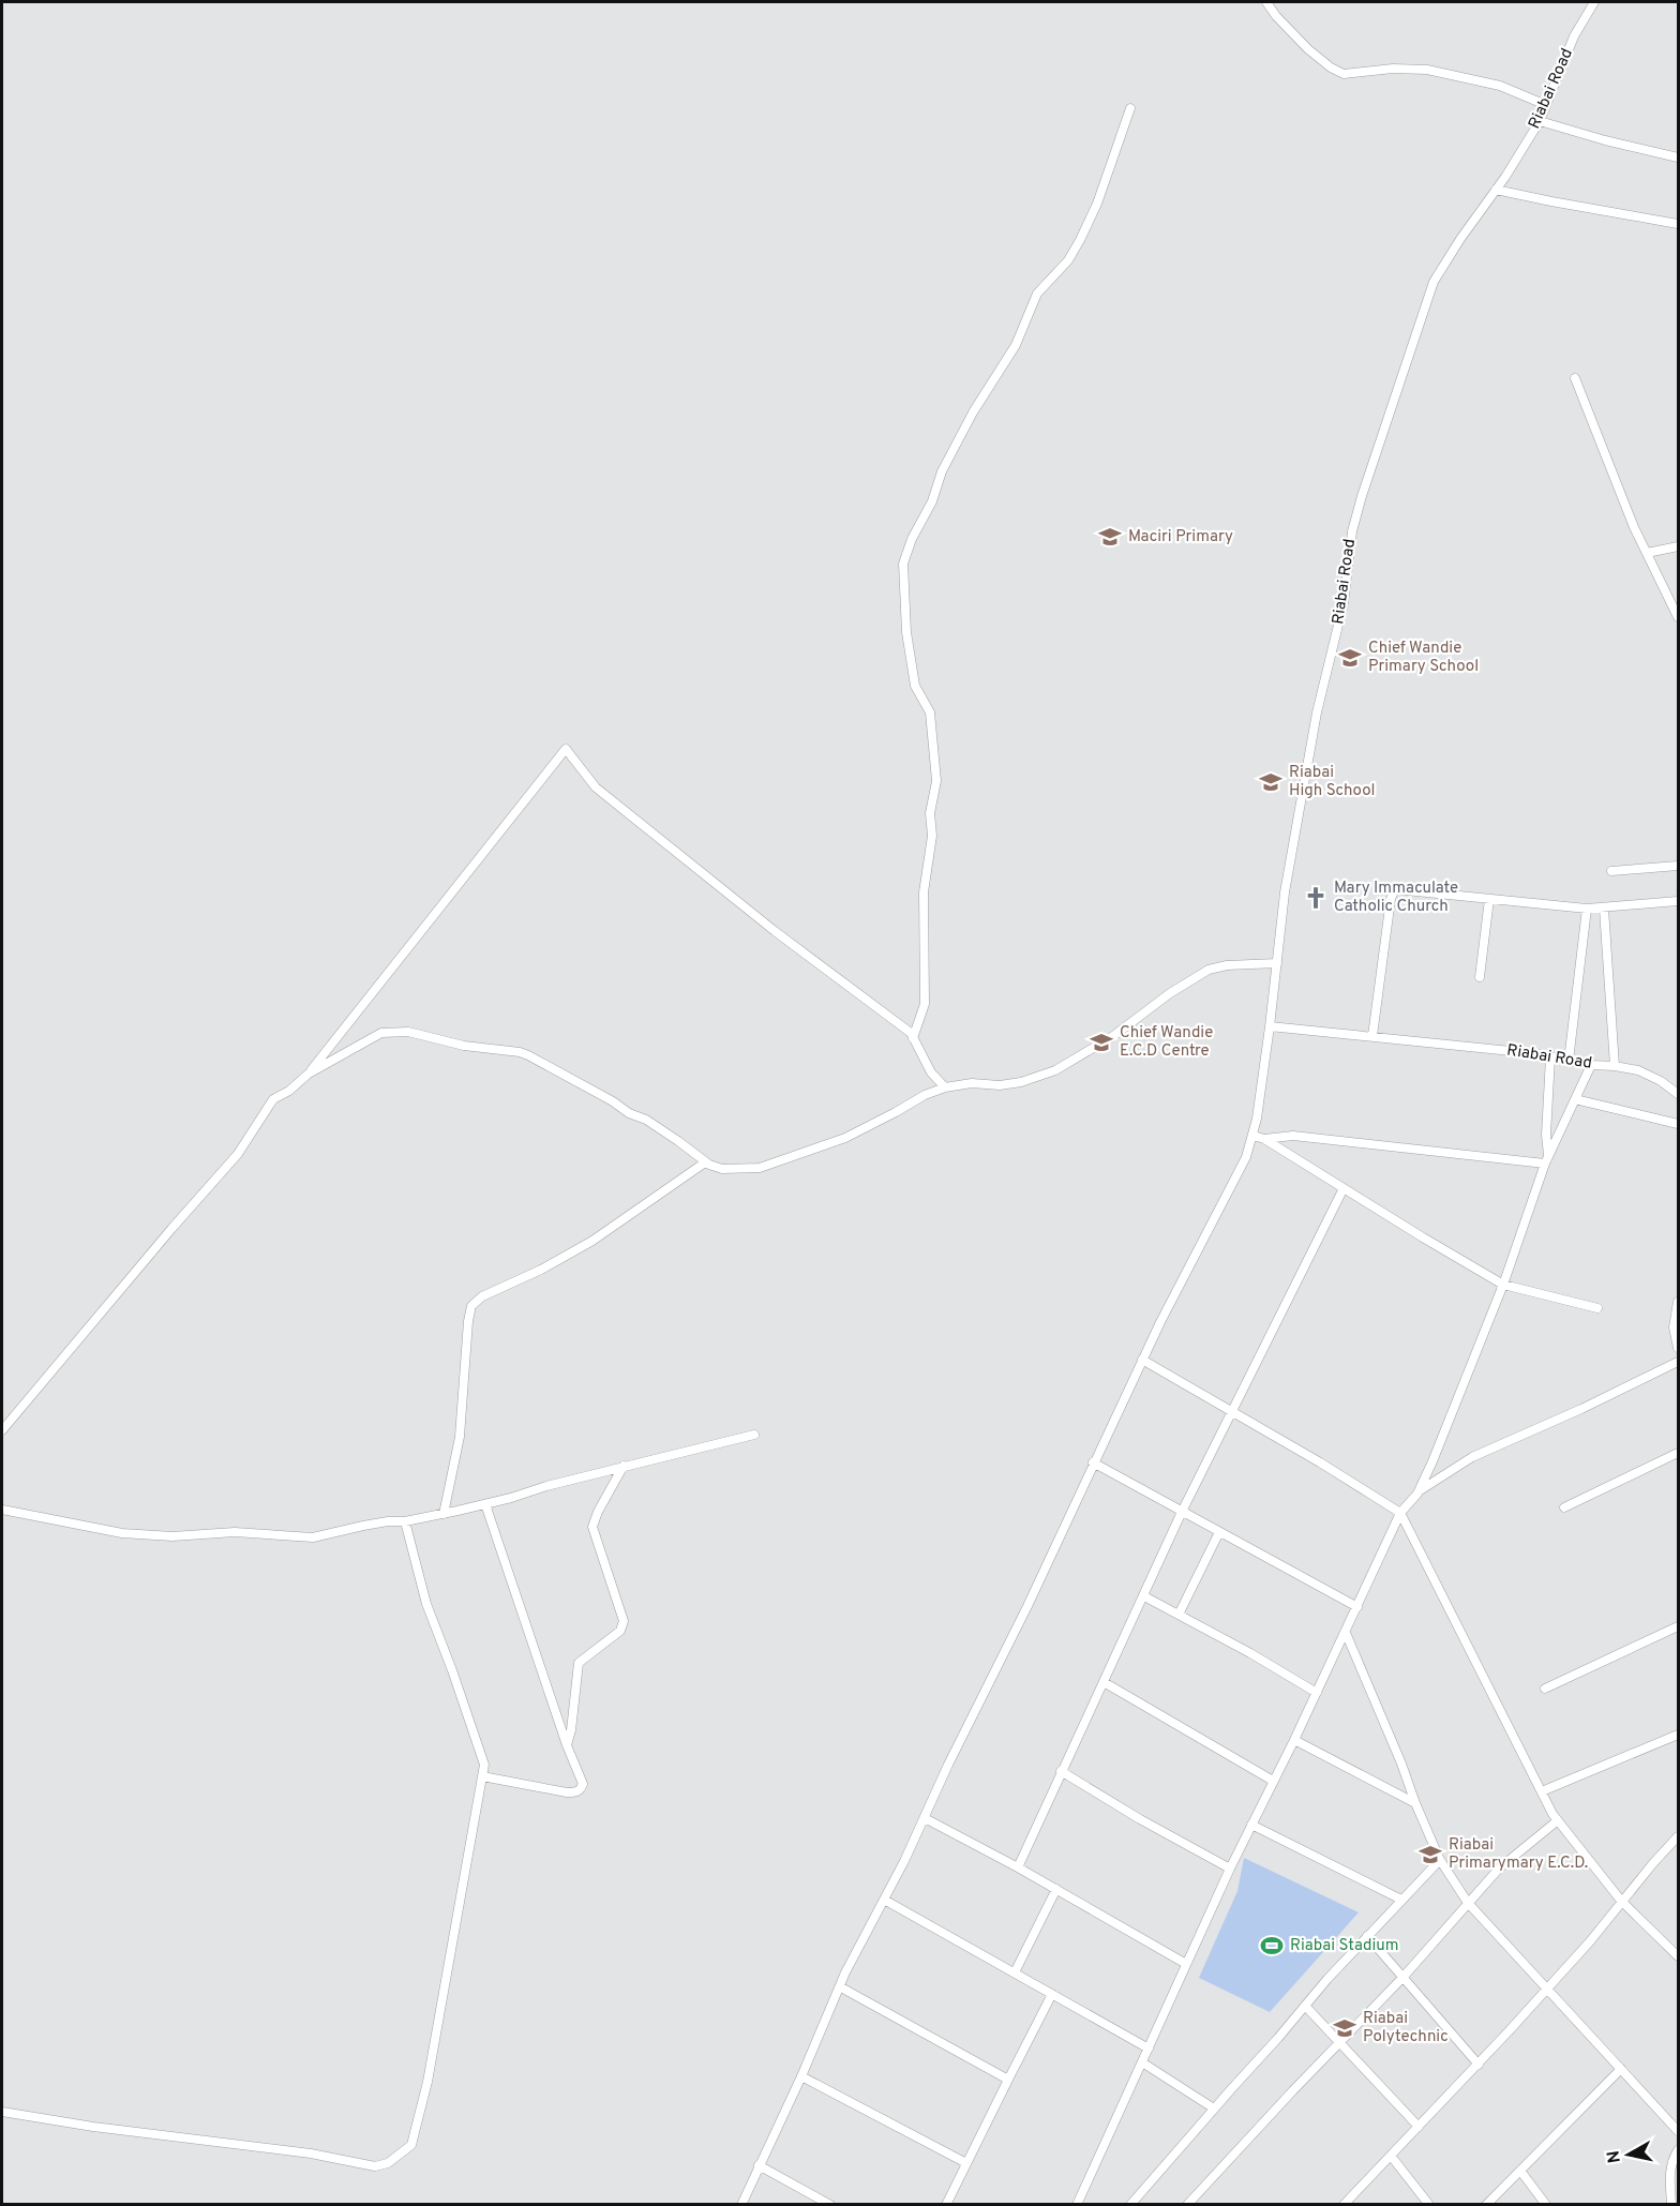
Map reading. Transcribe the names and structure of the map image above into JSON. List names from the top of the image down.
{
  "streets": {
    "street": ["Riabai Road"]
  },
  "places": {
    "school or university": [
      "Maciri Primary",
      "Chief Wandie Primary School",
      "Riabai High School",
      "Chief Wandie E.C.D Centre",
      "Riabai Primarymary E.C.D.",
      "Riabai Polytechnic"
    ],
    "church": ["Mary Immaculate Catholic Church"],
    "sports": ["Riabai Stadium"]
  },
  "north": "left"
}
